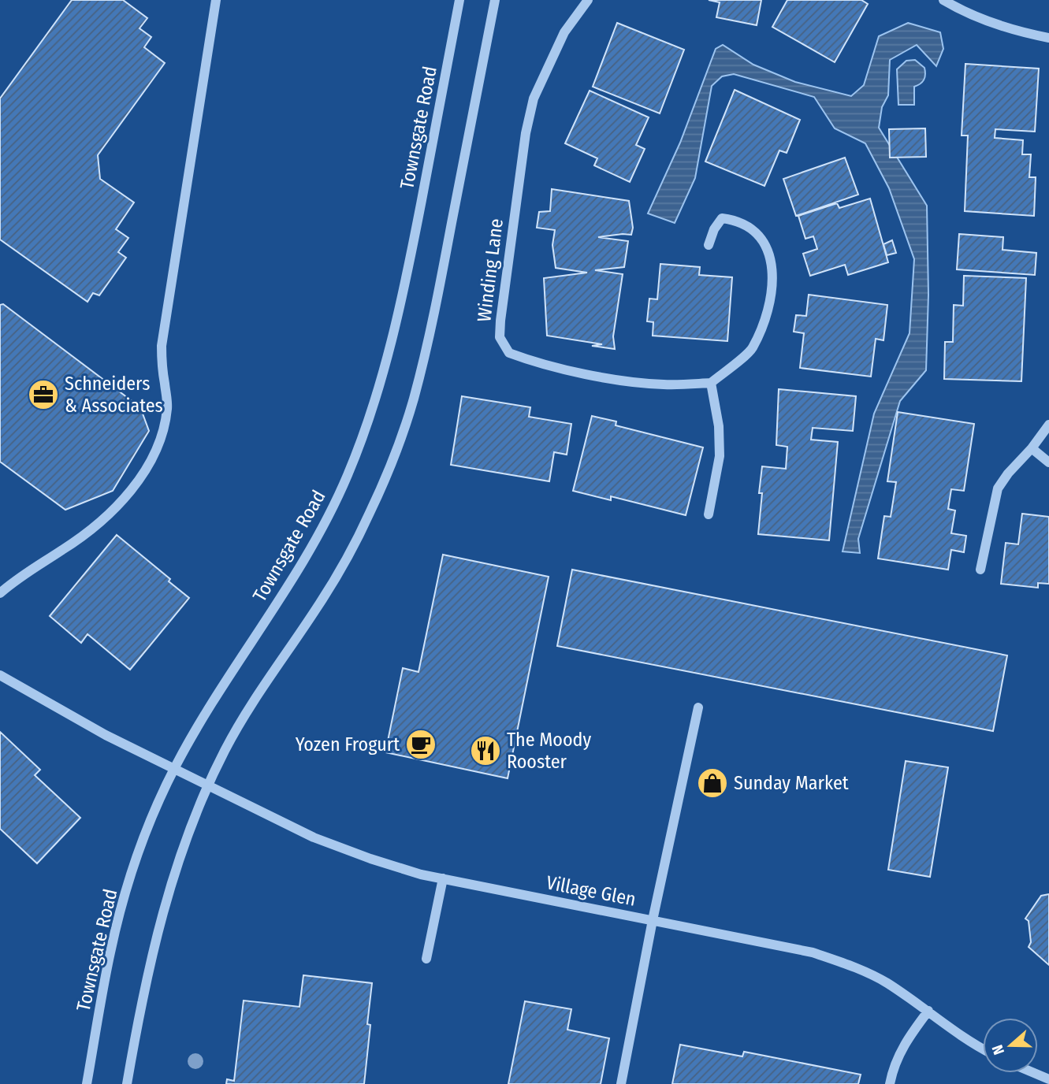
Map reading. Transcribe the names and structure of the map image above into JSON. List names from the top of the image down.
{
  "streets": {
    "street": ["Townsgate Road", "Winding Lane", "Village Glen"]
  },
  "crossings": [
    ["Townsgate Road", "Village Glen"]
  ],
  "places": {
    "office": ["Schneiders & Associates"],
    "cafe": ["Yozen Frogurt"],
    "restaurant": ["The Moody Rooster"],
    "shop": ["Sunday Market"]
  },
  "north": "left"
}
